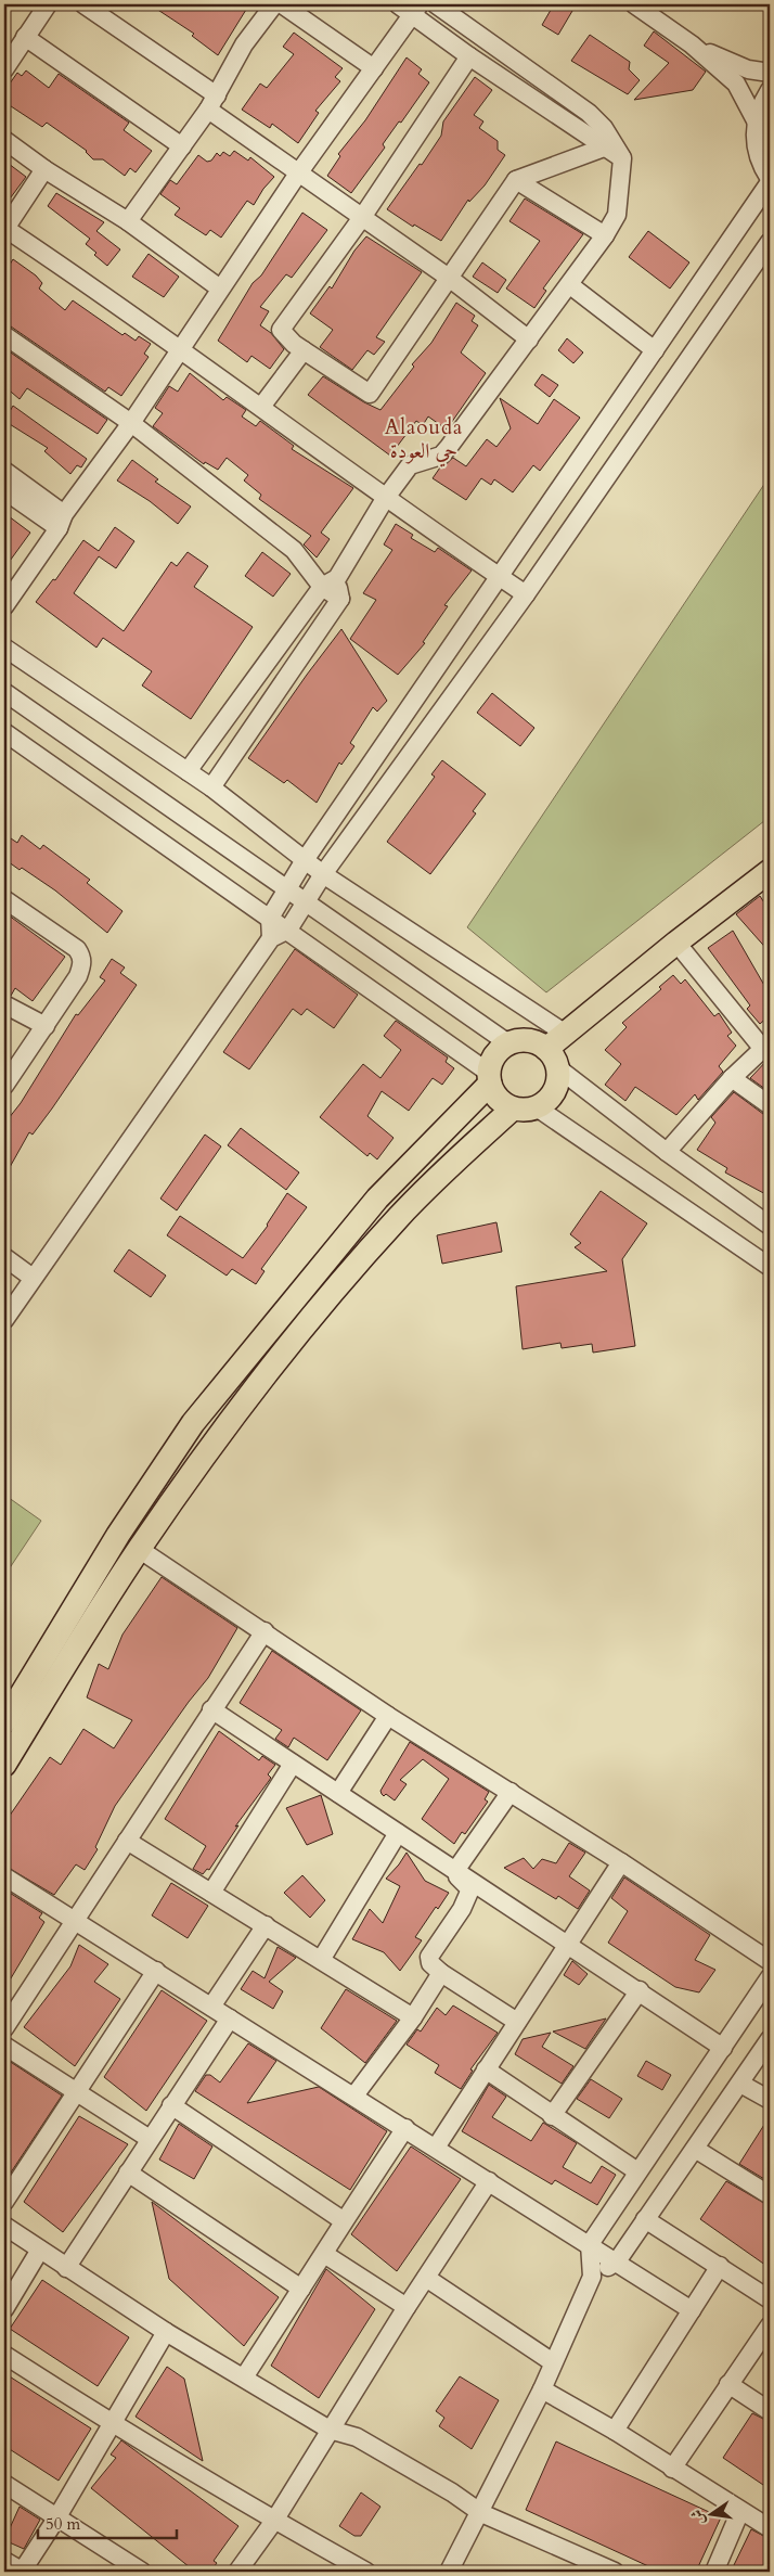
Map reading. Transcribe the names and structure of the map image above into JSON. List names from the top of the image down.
{
  "districts": ["Alaouda حي العودة"],
  "scale_bar": "50 m",
  "north": "left"
}
